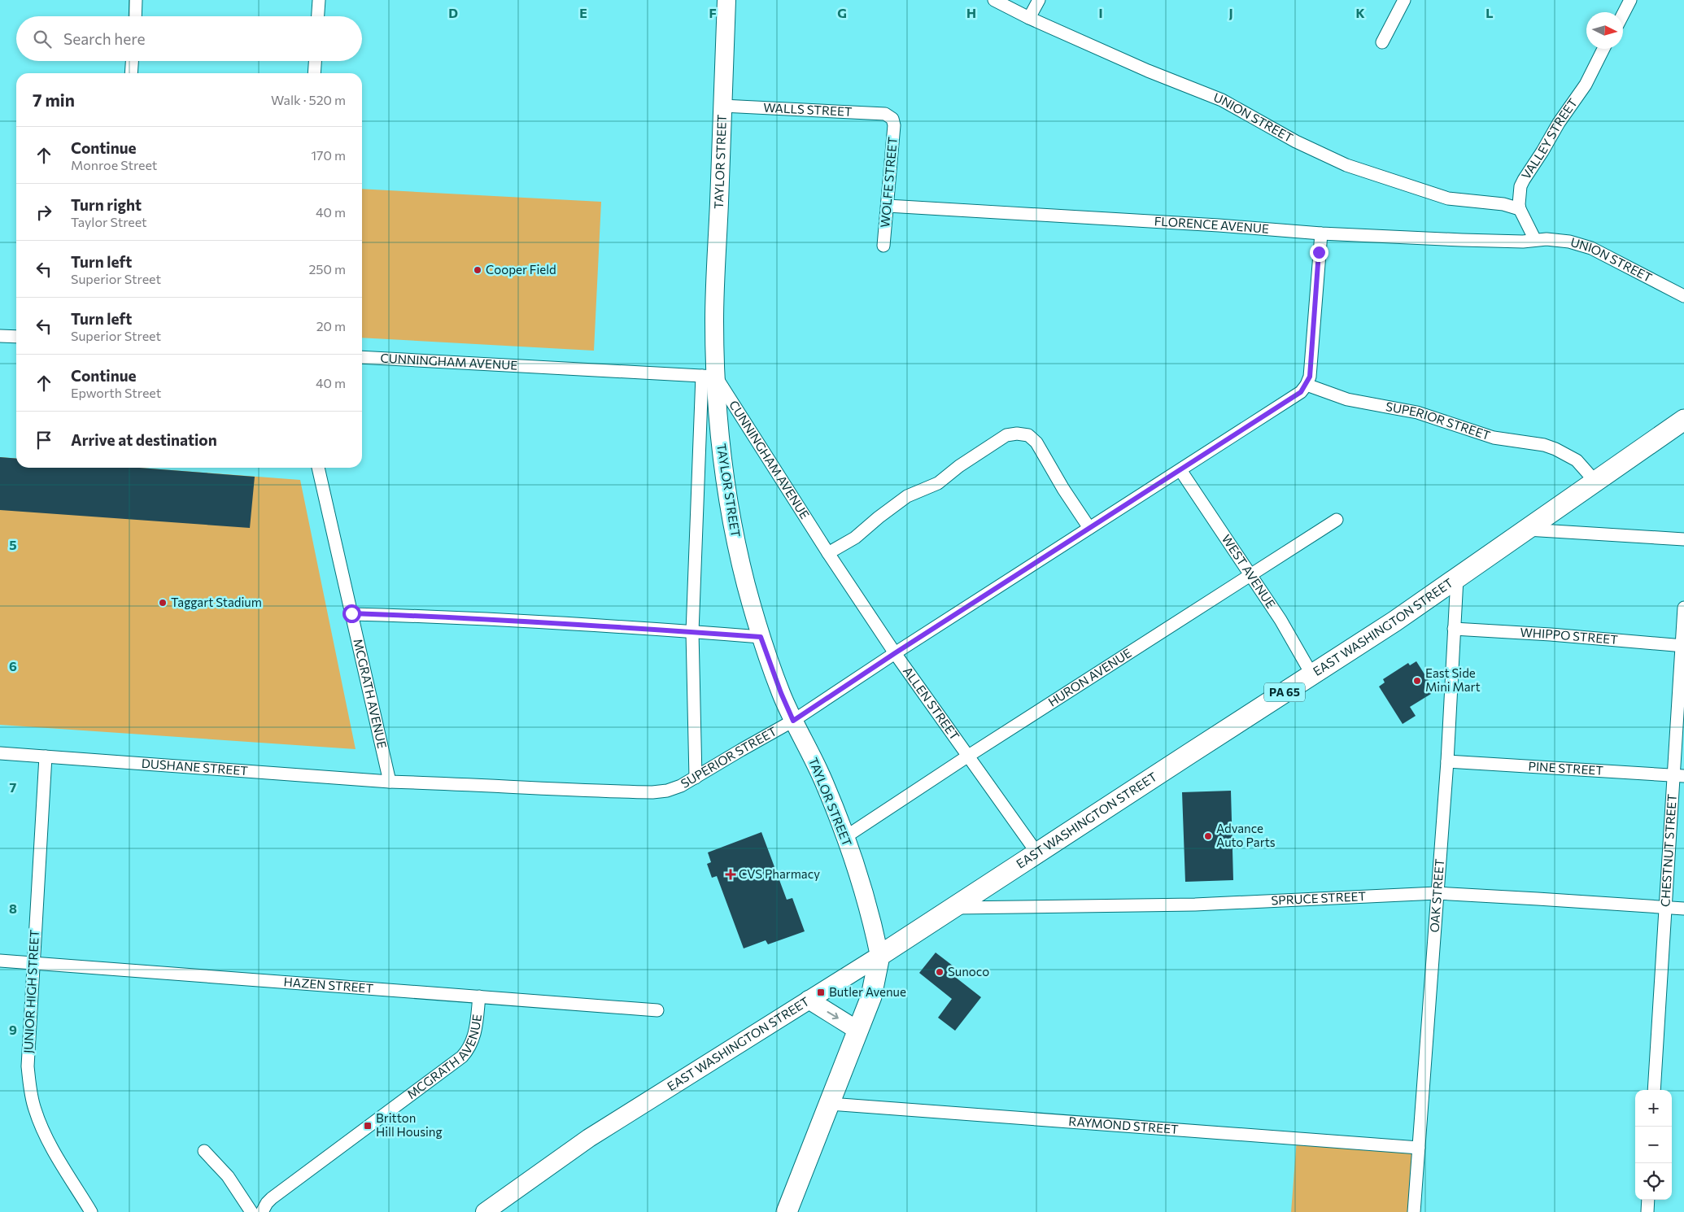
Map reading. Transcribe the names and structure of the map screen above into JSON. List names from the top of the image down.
{
  "streets": {
    "main road": ["TAYLOR STREET", "EAST WASHINGTON STREET", "PA 65"],
    "street": [
      "WALLS STREET",
      "UNION STREET",
      "VALLEY STREET",
      "WOLFE STREET",
      "FLORENCE AVENUE",
      "CUNNINGHAM AVENUE",
      "SUPERIOR STREET",
      "WEST AVENUE",
      "WHIPPO STREET",
      "HURON AVENUE",
      "MCGRATH AVENUE",
      "ALLEN STREET",
      "DUSHANE STREET",
      "PINE STREET",
      "CHESTNUT STREET",
      "OAK STREET",
      "SPRUCE STREET",
      "HAZEN STREET",
      "JUNIOR HIGH STREET",
      "RAYMOND STREET"
    ]
  },
  "crossings": [
    ["WALLS STREET", "TAYLOR STREET"],
    ["WALLS STREET", "WOLFE STREET"],
    ["UNION STREET", "VALLEY STREET"],
    ["UNION STREET", "FLORENCE AVENUE"],
    ["VALLEY STREET", "FLORENCE AVENUE"],
    ["TAYLOR STREET", "CUNNINGHAM AVENUE"],
    ["TAYLOR STREET", "SUPERIOR STREET"],
    ["TAYLOR STREET", "EAST WASHINGTON STREET"],
    ["TAYLOR STREET", "HURON AVENUE"],
    ["WOLFE STREET", "FLORENCE AVENUE"],
    ["CUNNINGHAM AVENUE", "ALLEN STREET"],
    ["SUPERIOR STREET", "WEST AVENUE"],
    ["SUPERIOR STREET", "EAST WASHINGTON STREET"],
    ["SUPERIOR STREET", "MCGRATH AVENUE"],
    ["SUPERIOR STREET", "ALLEN STREET"],
    ["SUPERIOR STREET", "DUSHANE STREET"],
    ["WEST AVENUE", "EAST WASHINGTON STREET"],
    ["WEST AVENUE", "HURON AVENUE"],
    ["EAST WASHINGTON STREET", "ALLEN STREET"],
    ["EAST WASHINGTON STREET", "OAK STREET"],
    ["EAST WASHINGTON STREET", "SPRUCE STREET"],
    ["WHIPPO STREET", "CHESTNUT STREET"],
    ["WHIPPO STREET", "OAK STREET"],
    ["HURON AVENUE", "ALLEN STREET"],
    ["MCGRATH AVENUE", "DUSHANE STREET"],
    ["MCGRATH AVENUE", "HAZEN STREET"],
    ["DUSHANE STREET", "JUNIOR HIGH STREET"],
    ["PINE STREET", "CHESTNUT STREET"],
    ["PINE STREET", "OAK STREET"],
    ["CHESTNUT STREET", "SPRUCE STREET"],
    ["OAK STREET", "SPRUCE STREET"],
    ["OAK STREET", "RAYMOND STREET"],
    ["HAZEN STREET", "JUNIOR HIGH STREET"]
  ],
  "places": {
    "other": [
      "Cooper Field",
      "Taggart Stadium",
      "East Side Mini Mart",
      "Advance Auto Parts",
      "Sunoco"
    ],
    "health": ["CVS Pharmacy"],
    "transit": ["Butler Avenue", "Britton Hill Housing"]
  },
  "north": "right",
  "page": {
    "search": "Search here",
    "heading": ["7 min", "Walk · 520 m"],
    "list": [
      ["Continue", "Monroe Street", "170 m"],
      ["Turn right", "Taylor Street", "40 m"],
      ["Turn left", "Superior Street", "250 m"],
      ["Turn left", "Superior Street", "20 m"],
      ["Continue", "Epworth Street", "40 m"],
      "Arrive at destination"
    ],
    "map_buttons": ["+", "−"]
  },
  "grid": {
    "columns": [
      "D",
      "E",
      "F",
      "G",
      "H",
      "I",
      "J",
      "K",
      "L"
    ],
    "rows": [
      "5",
      "6",
      "7",
      "8",
      "9"
    ]
  }
}
